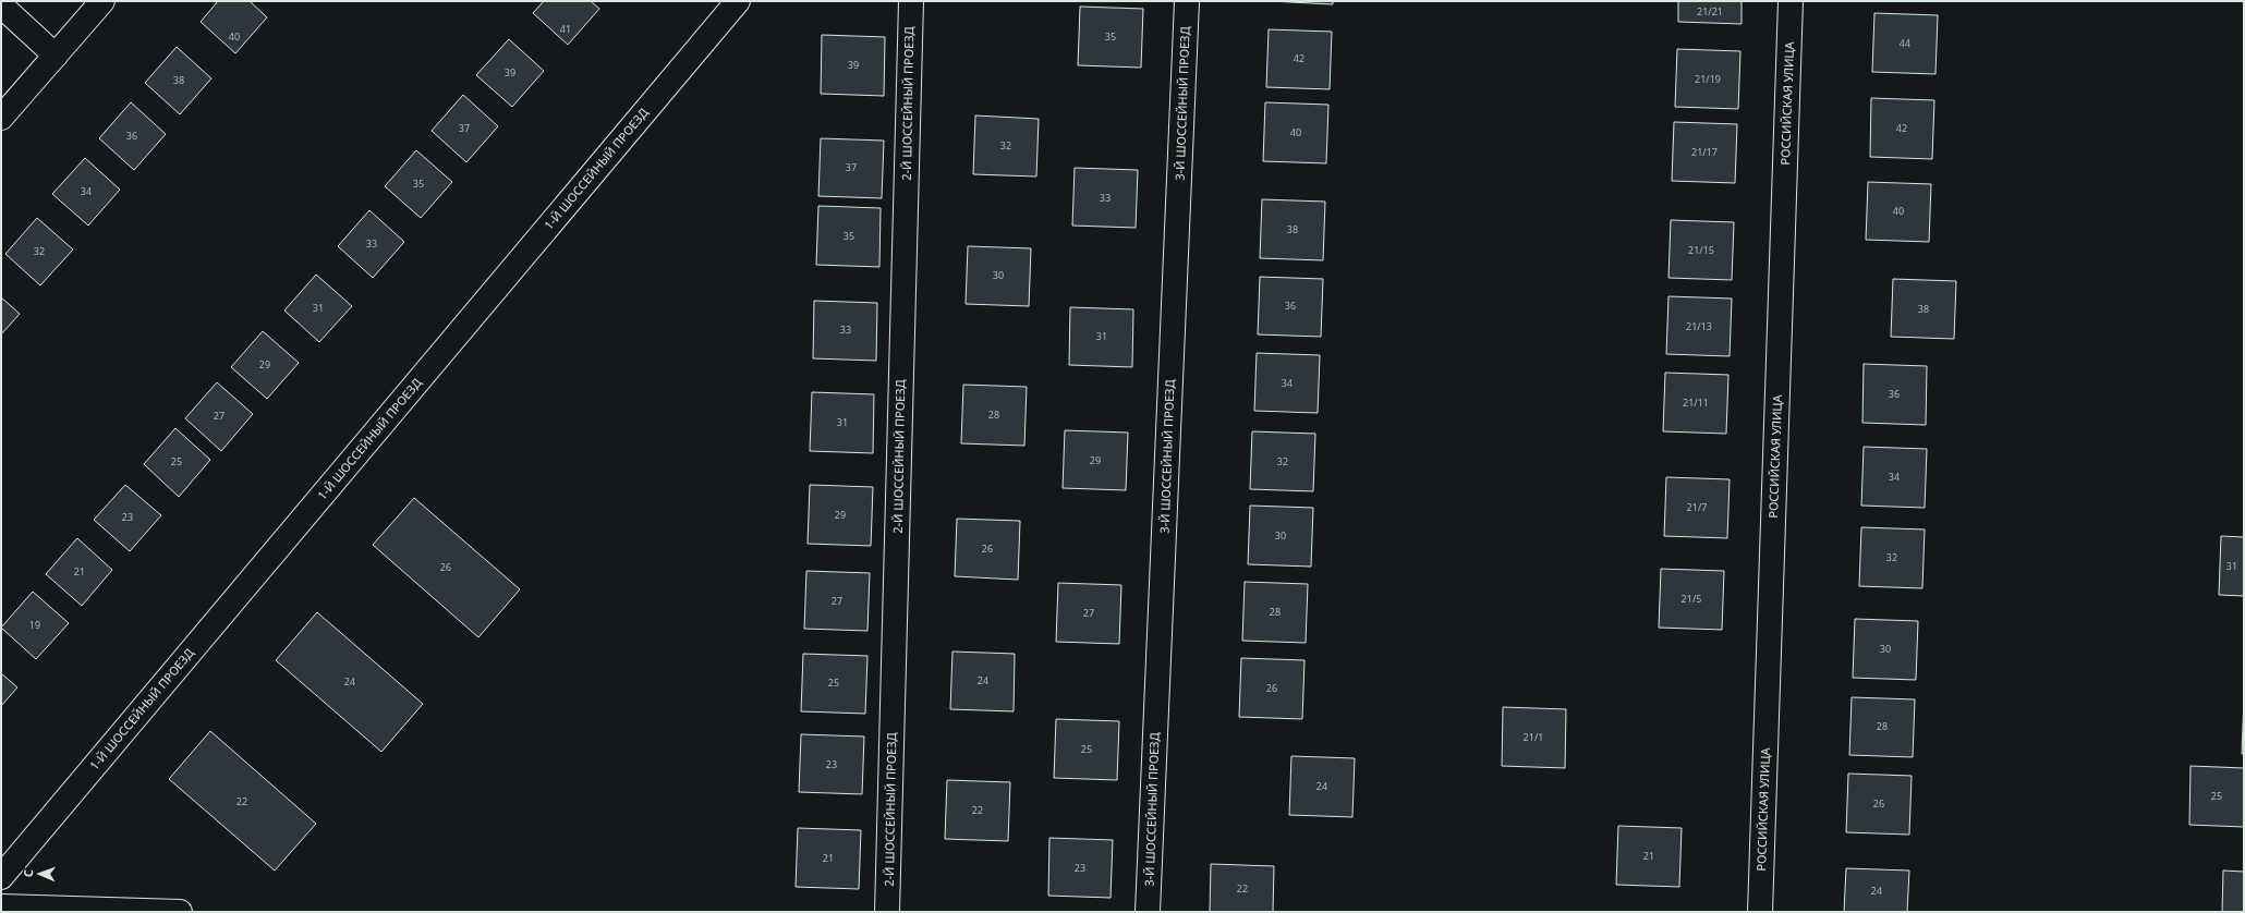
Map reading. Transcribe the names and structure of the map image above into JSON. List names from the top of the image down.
{
  "streets": {
    "street": [
      "2-Й ШОССЕЙНЫЙ ПРОЕЗД",
      "3-Й ШОССЕЙНЫЙ ПРОЕЗД",
      "РОССИЙСКАЯ УЛИЦА",
      "1-Й ШОССЕЙНЫЙ ПРОЕЗД"
    ]
  },
  "house_numbers": [
    "21/21",
    "41",
    "40",
    "35",
    "44",
    "42",
    "39",
    "39",
    "21/19",
    "38",
    "37",
    "42",
    "40",
    "36",
    "32",
    "21/17",
    "37",
    "35",
    "34",
    "33",
    "40",
    "38",
    "35",
    "33",
    "21/15",
    "32",
    "30",
    "36",
    "31",
    "38",
    "21/13",
    "33",
    "31",
    "29",
    "34",
    "36",
    "21/11",
    "28",
    "27",
    "31",
    "29",
    "25",
    "32",
    "34",
    "21/7",
    "29",
    "23",
    "30",
    "26",
    "32",
    "31",
    "26",
    "21",
    "21/5",
    "27",
    "28",
    "27",
    "19",
    "30",
    "24",
    "24",
    "25",
    "26",
    "28",
    "21/1",
    "25",
    "23",
    "24",
    "25",
    "22",
    "26",
    "22",
    "21",
    "21",
    "23",
    "22",
    "24"
  ],
  "north": "left"
}
